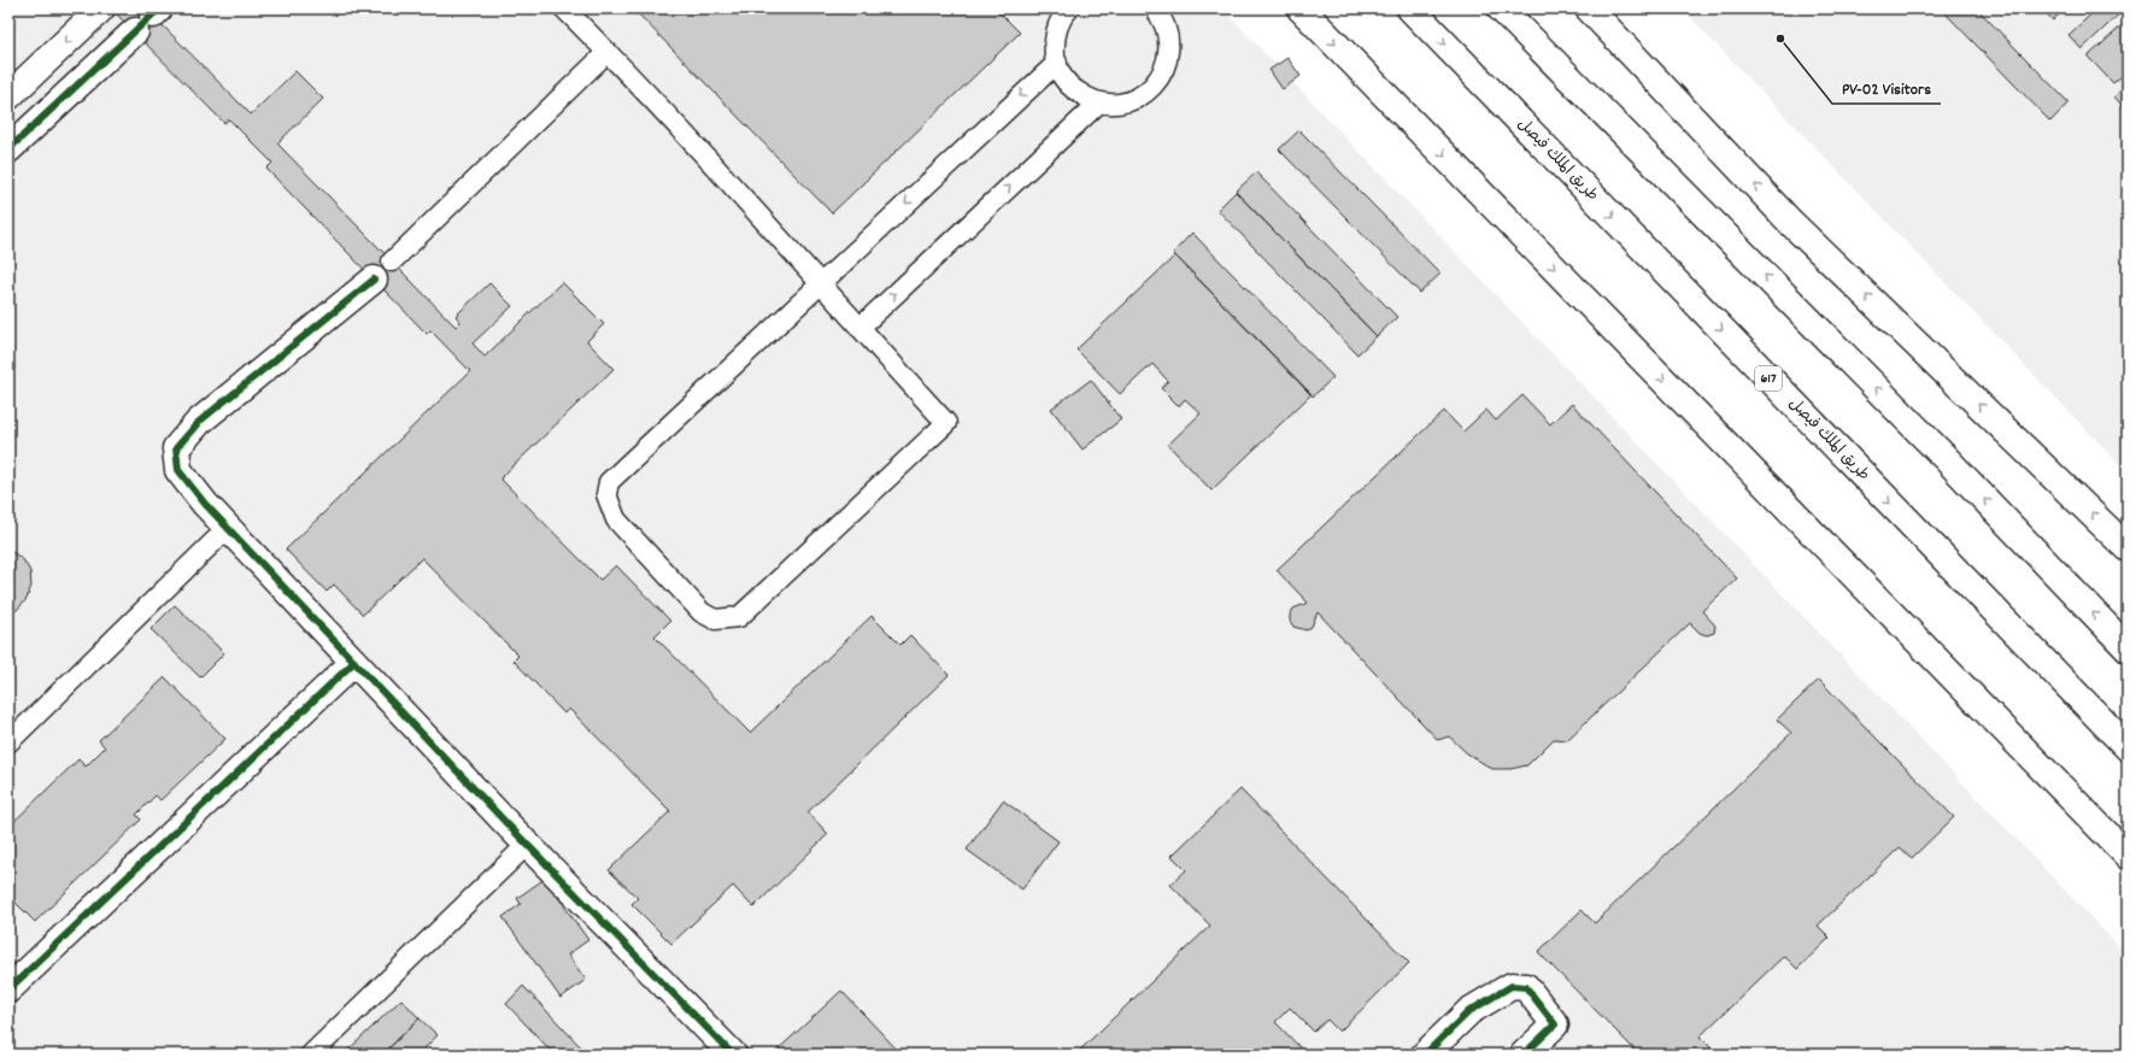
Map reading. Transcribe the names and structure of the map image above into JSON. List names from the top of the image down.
{
  "streets": {
    "main road": ["طريق الملك فيصل", "617"]
  },
  "places": ["PV-02 Visitors"]
}
